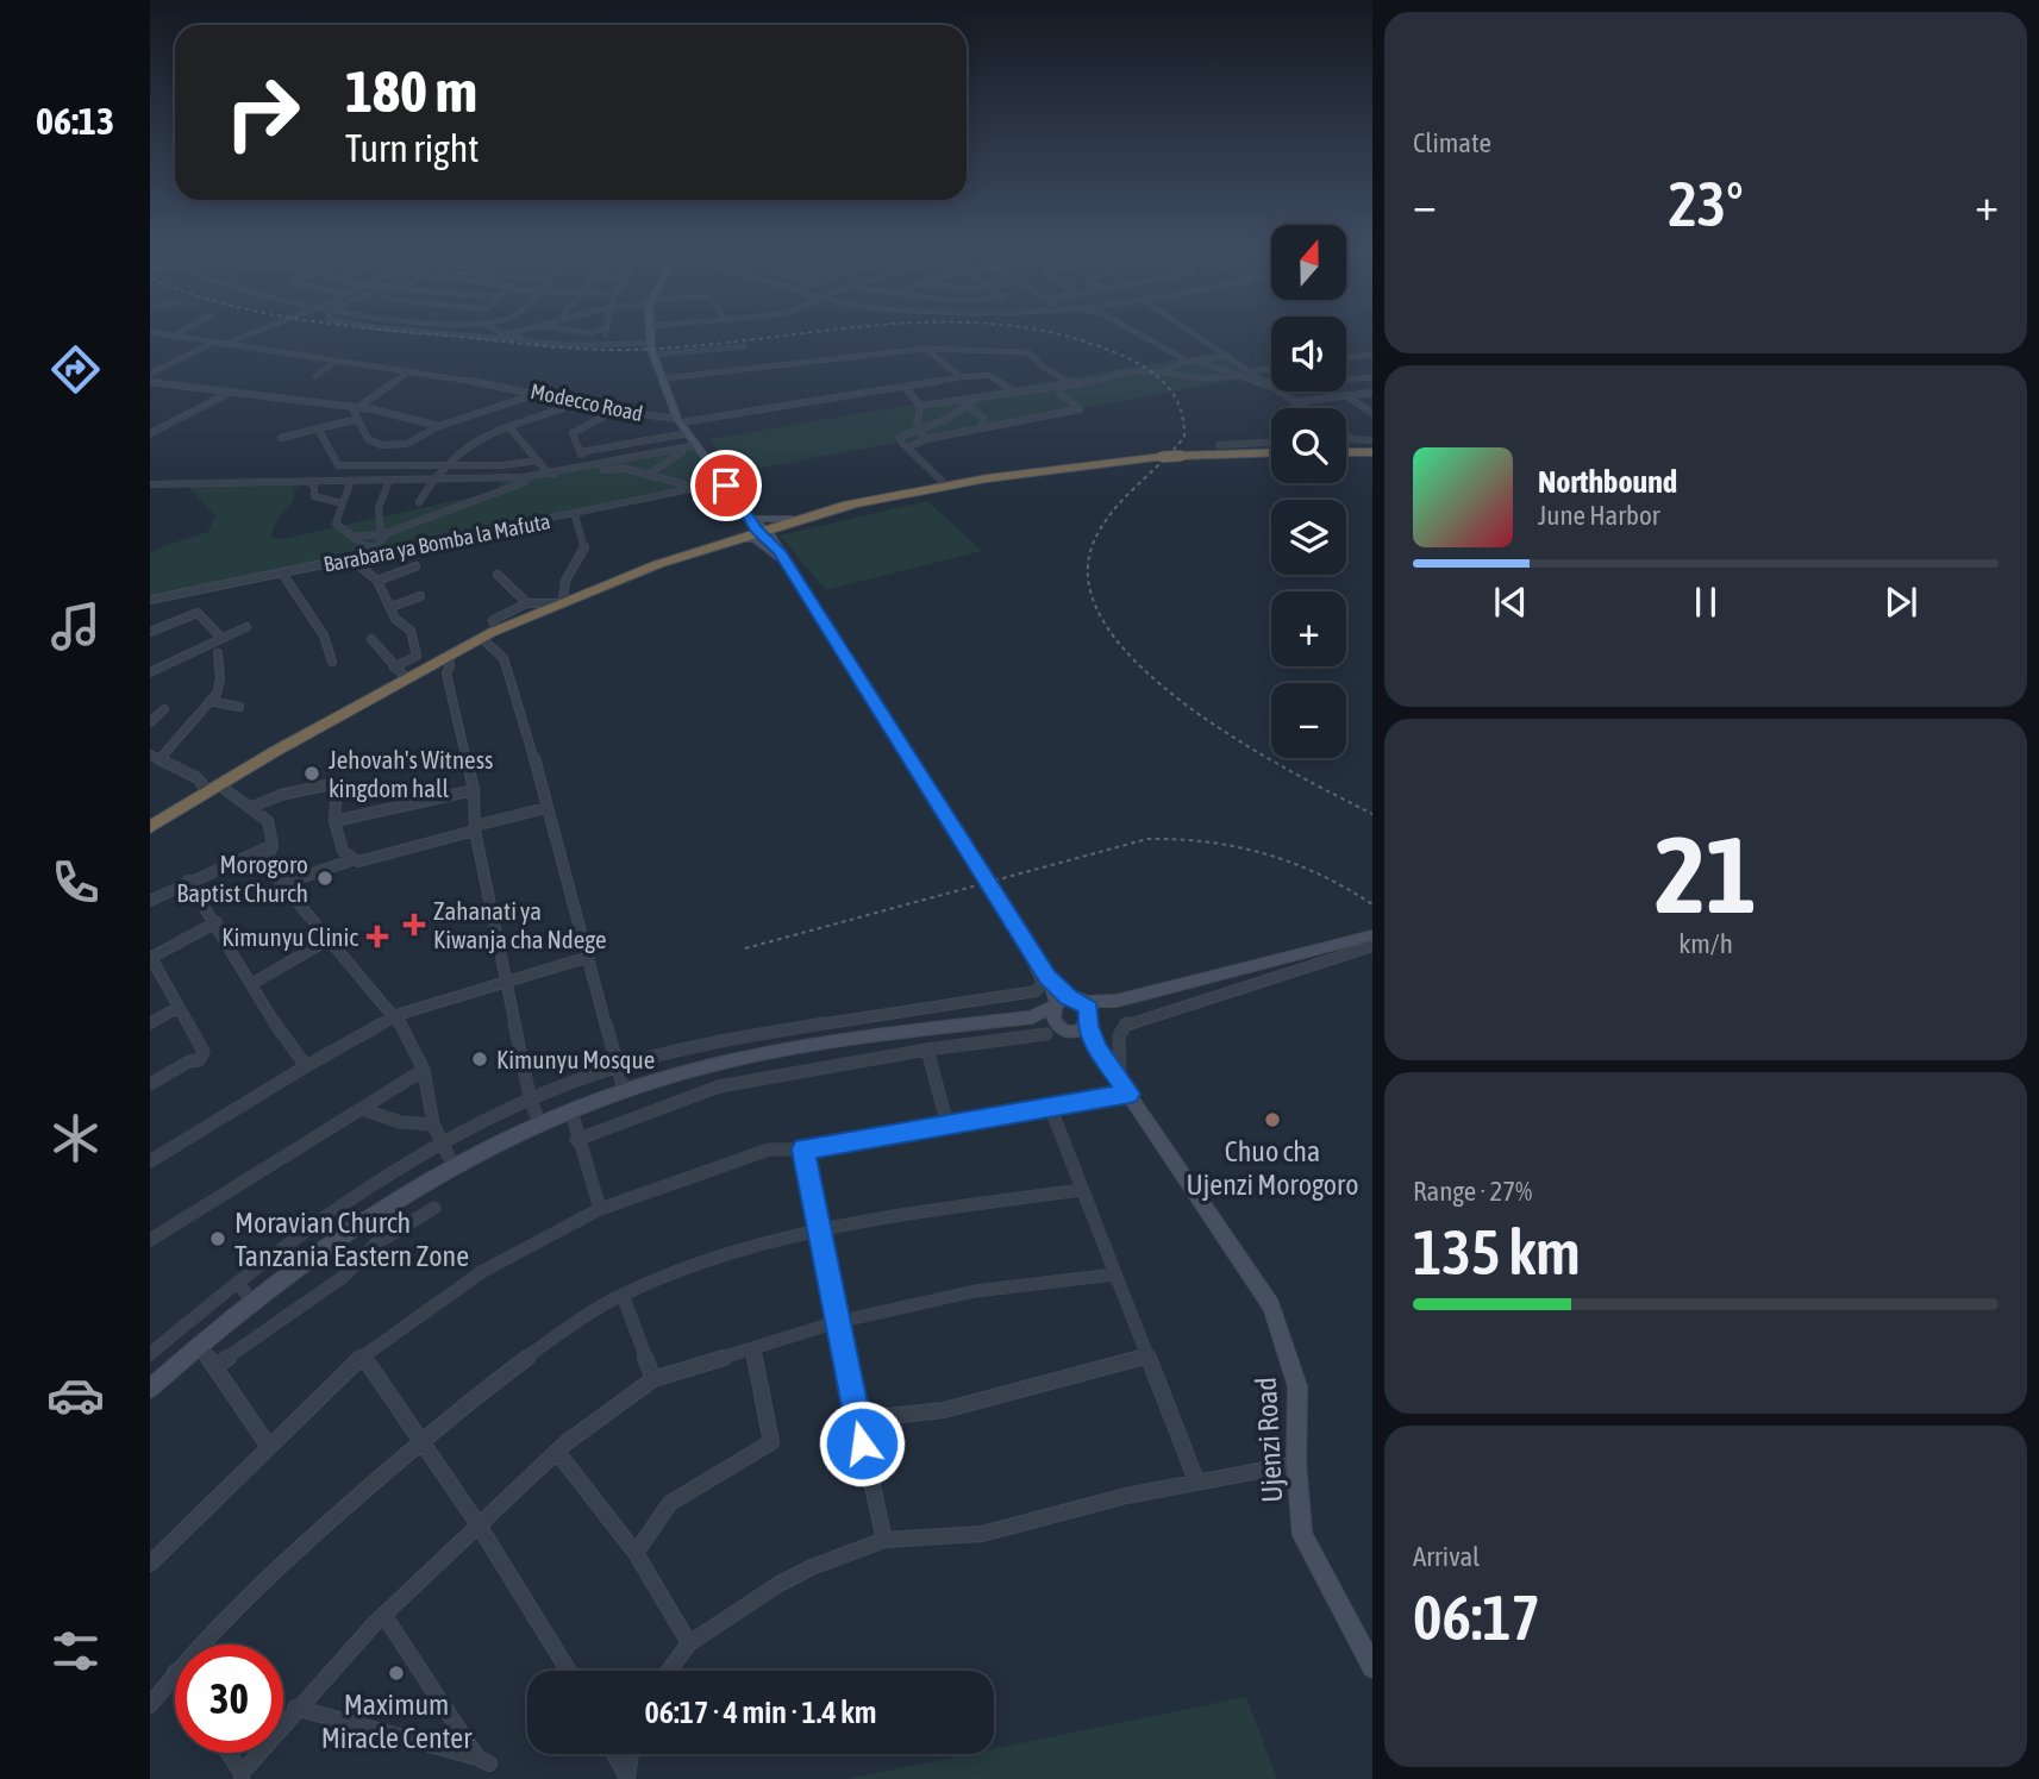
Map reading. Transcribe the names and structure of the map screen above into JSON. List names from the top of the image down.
{
  "streets": {
    "street": ["Modecco Road", "Barabara ya Bomba la Mafuta", "Ujenzi Road"]
  },
  "places": {
    "other": [
      "Jehovah's Witness kingdom hall",
      "Morogoro Baptist Church",
      "Kimunyu Mosque",
      "Chuo cha Ujenzi Morogoro",
      "Moravian Church Tanzania Eastern Zone",
      "Maximum Miracle Center"
    ],
    "health": ["Zahanati ya Kiwanja cha Ndege", "Kimunyu Clinic"]
  },
  "north": "top",
  "page": {
    "tabs": "06:13",
    "tile": [
      "Climate",
      ["21", "km/h"],
      ["Range · 27%", "135 km"],
      ["Arrival", "06:17"]
    ],
    "turn": ["180 m", "Turn right"],
    "heat": ["−", "23°", "+"],
    "map_buttons": ["+", "−"],
    "song": ["Northbound", "June Harbor"],
    "limit": "30",
    "trip": "06:17 · 4 min · 1.4 km"
  }
}
